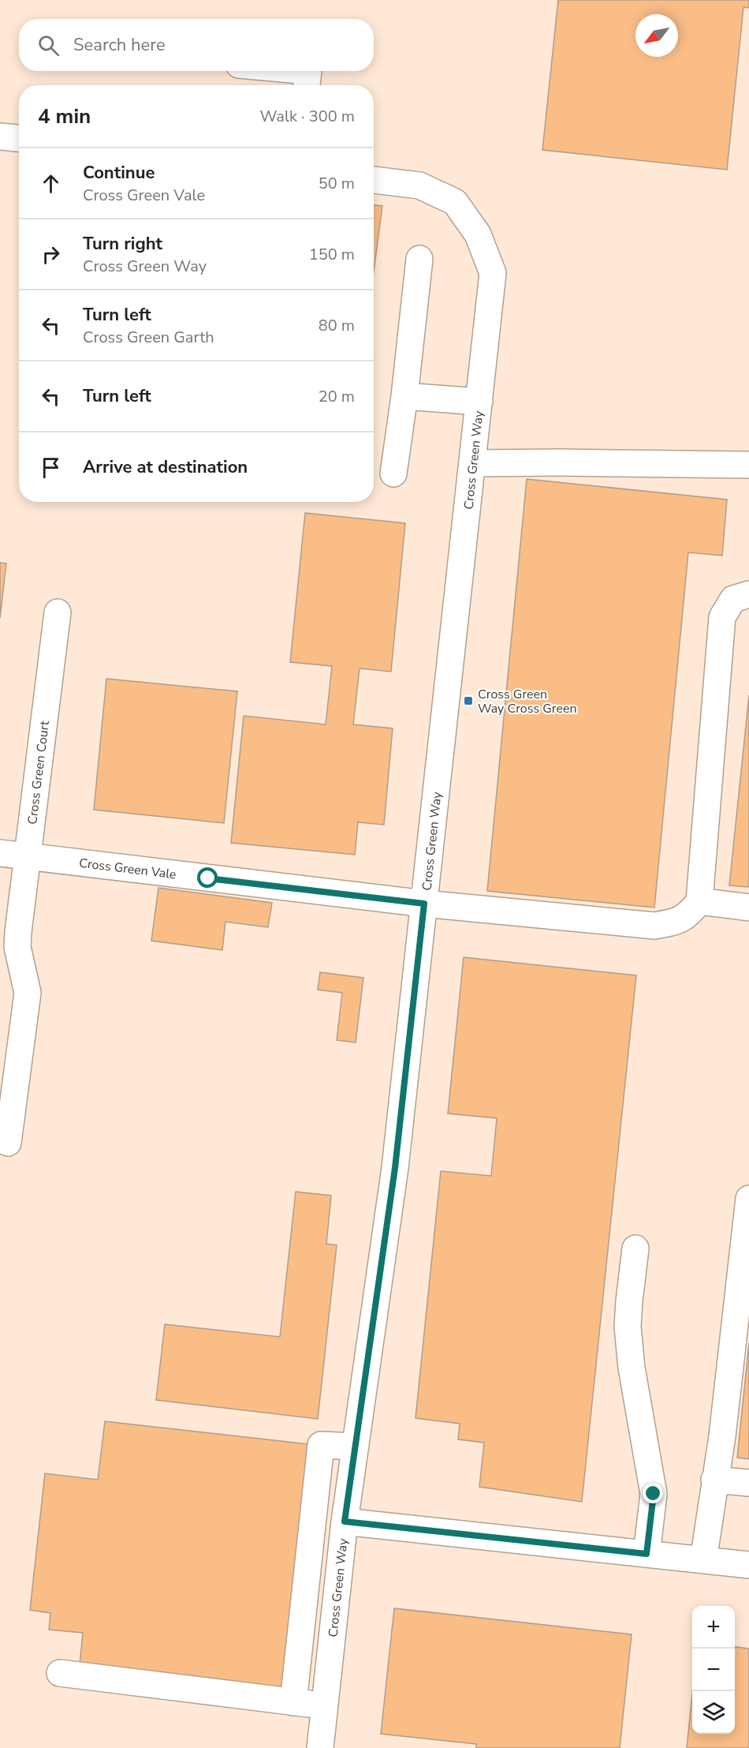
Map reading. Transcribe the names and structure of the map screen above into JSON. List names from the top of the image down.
{
  "streets": {
    "street": ["Cross Green Way", "Cross Green Court", "Cross Green Vale"]
  },
  "crossings": [
    ["Cross Green Way", "Cross Green Vale"],
    ["Cross Green Court", "Cross Green Vale"]
  ],
  "places": {
    "transit": ["Cross Green Way Cross Green"]
  },
  "north": "bottom left",
  "page": {
    "search": "Search here",
    "heading": ["4 min", "Walk · 300 m"],
    "list": [
      ["Continue", "Cross Green Vale", "50 m"],
      ["Turn right", "Cross Green Way", "150 m"],
      ["Turn left", "Cross Green Garth", "80 m"],
      ["Turn left", "20 m"],
      "Arrive at destination"
    ],
    "map_buttons": ["+", "−"]
  }
}
